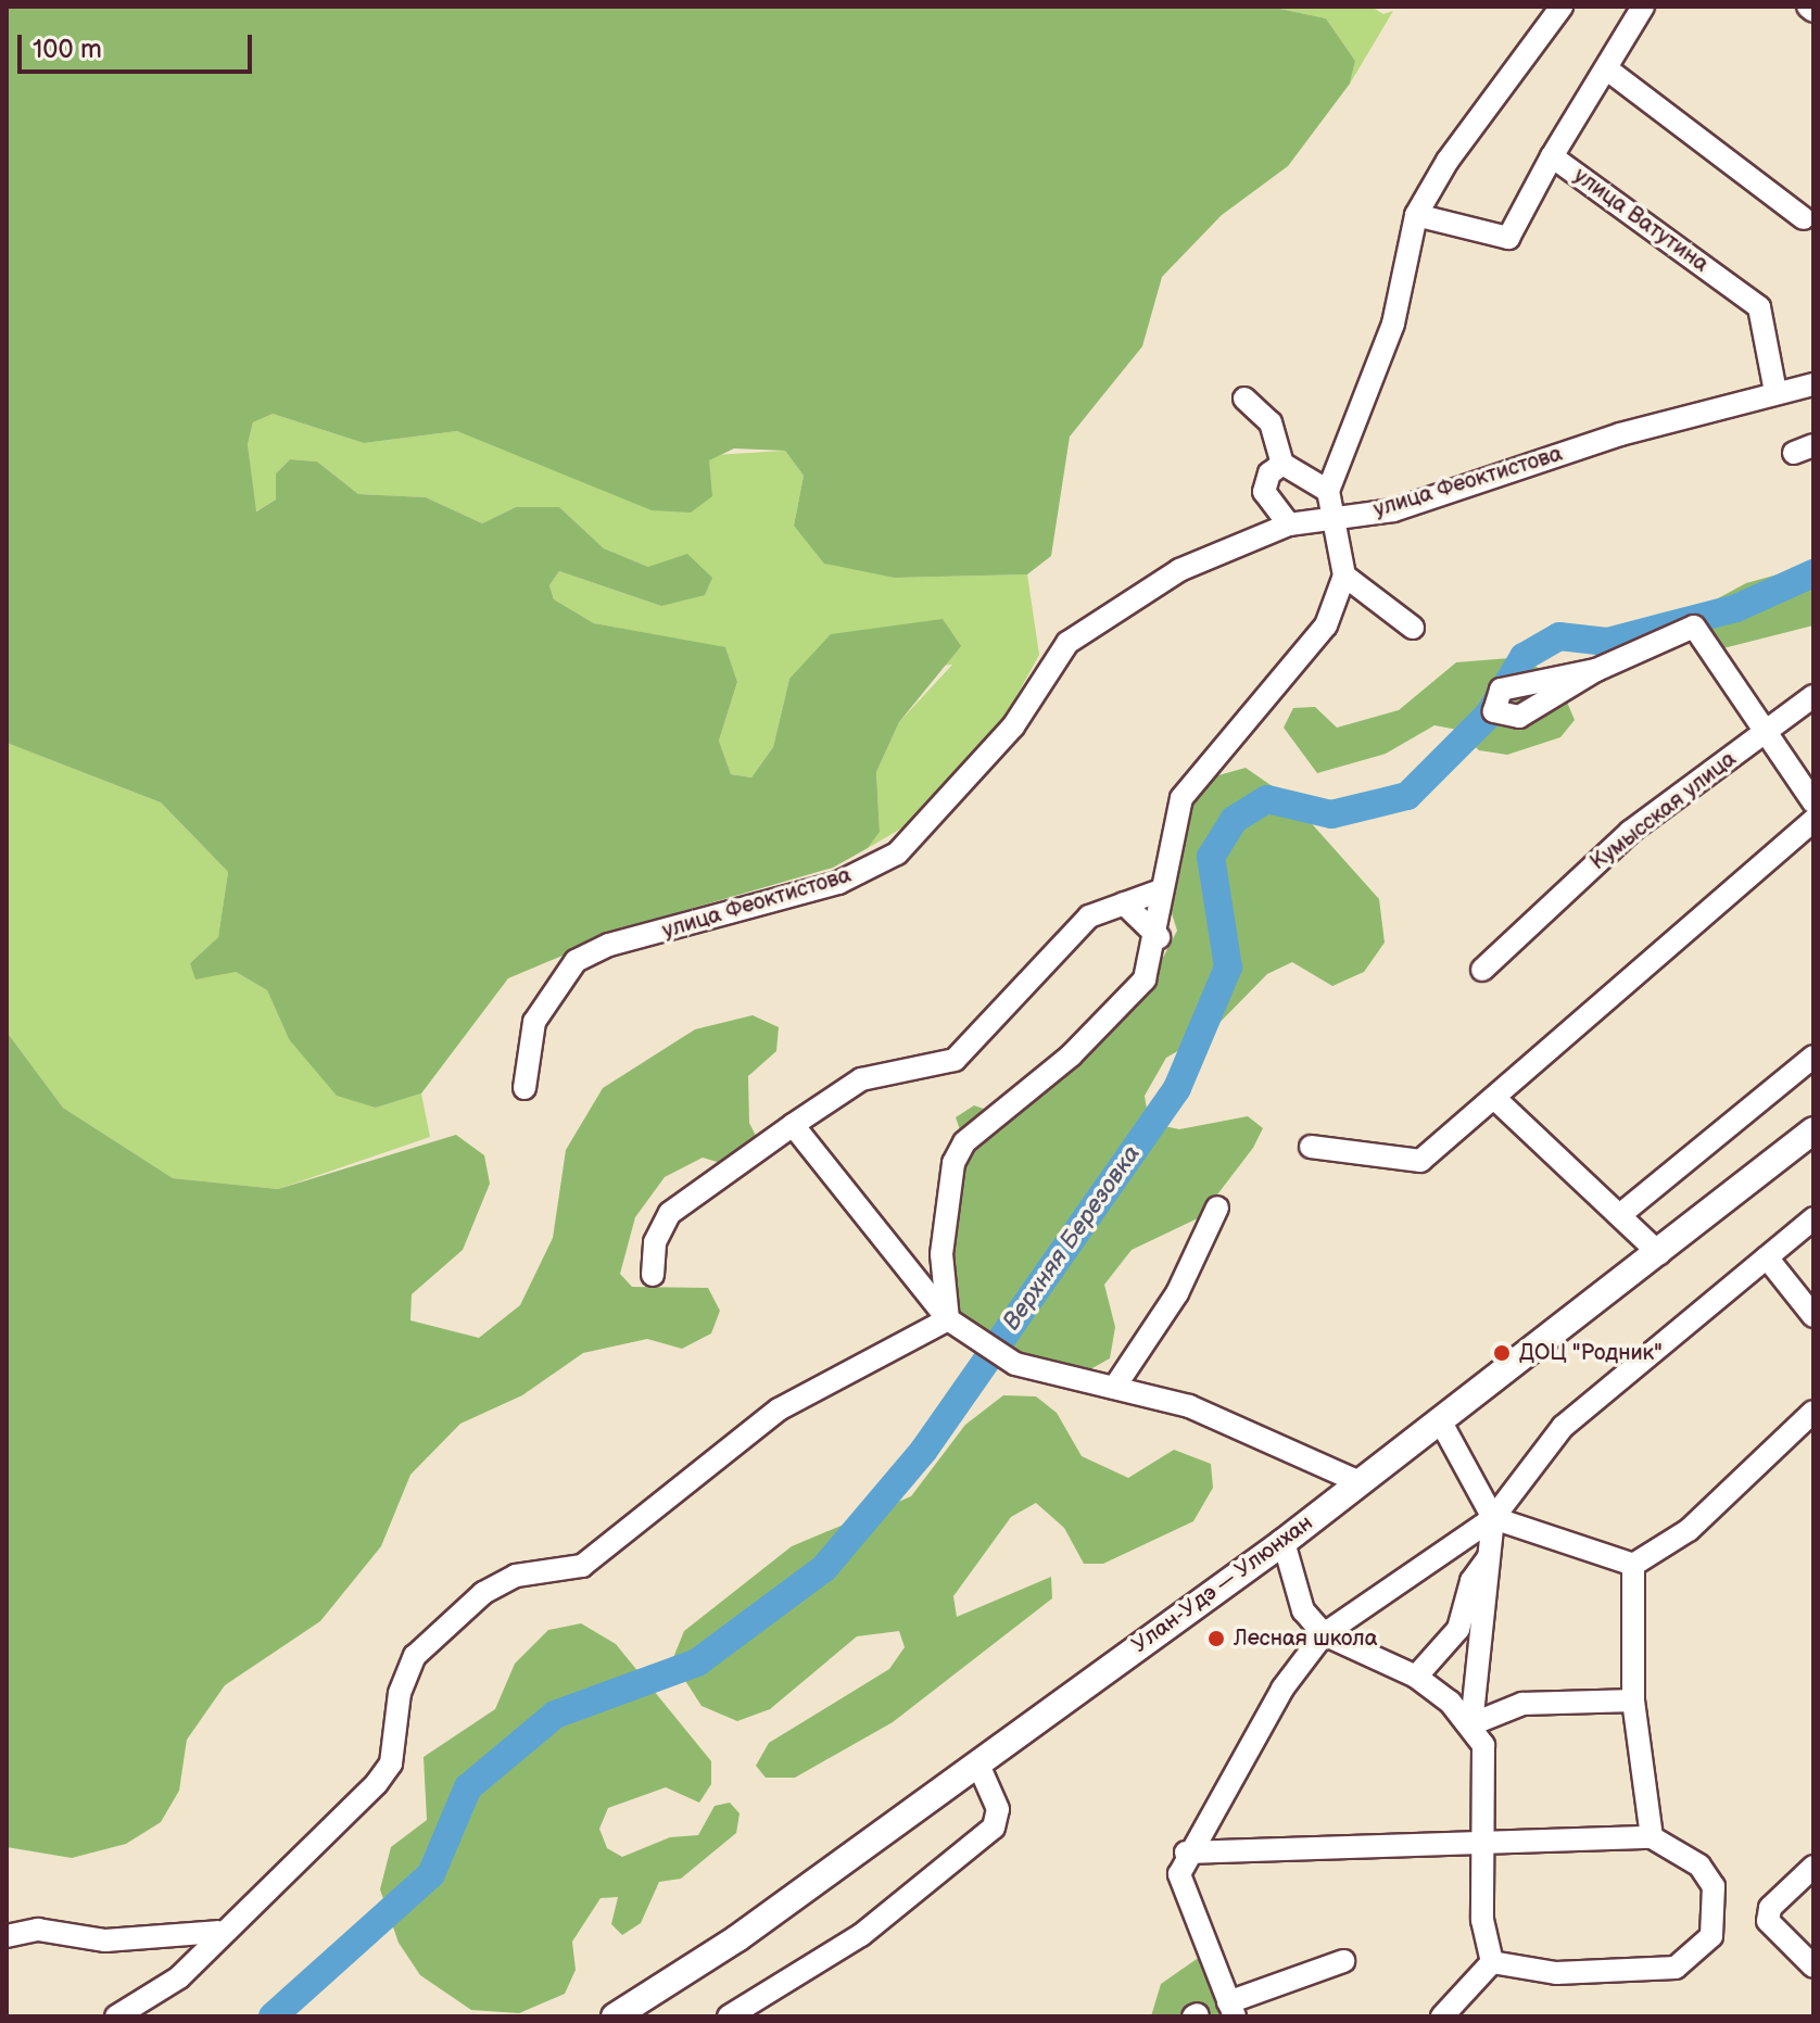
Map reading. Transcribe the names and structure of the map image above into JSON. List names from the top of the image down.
{
  "streets": {
    "main road": ["Улан-Удэ — Улюнхан"],
    "street": ["улица Ватутина", "улица Феоктистова", "Кумысская улица"]
  },
  "crossings": [
    ["улица Ватутина", "улица Феоктистова"]
  ],
  "water": ["Верхняя Березовка"],
  "places": ["ДОЦ \"Родник\"", "Лесная школа"],
  "scale_bar": "100 m"
}
